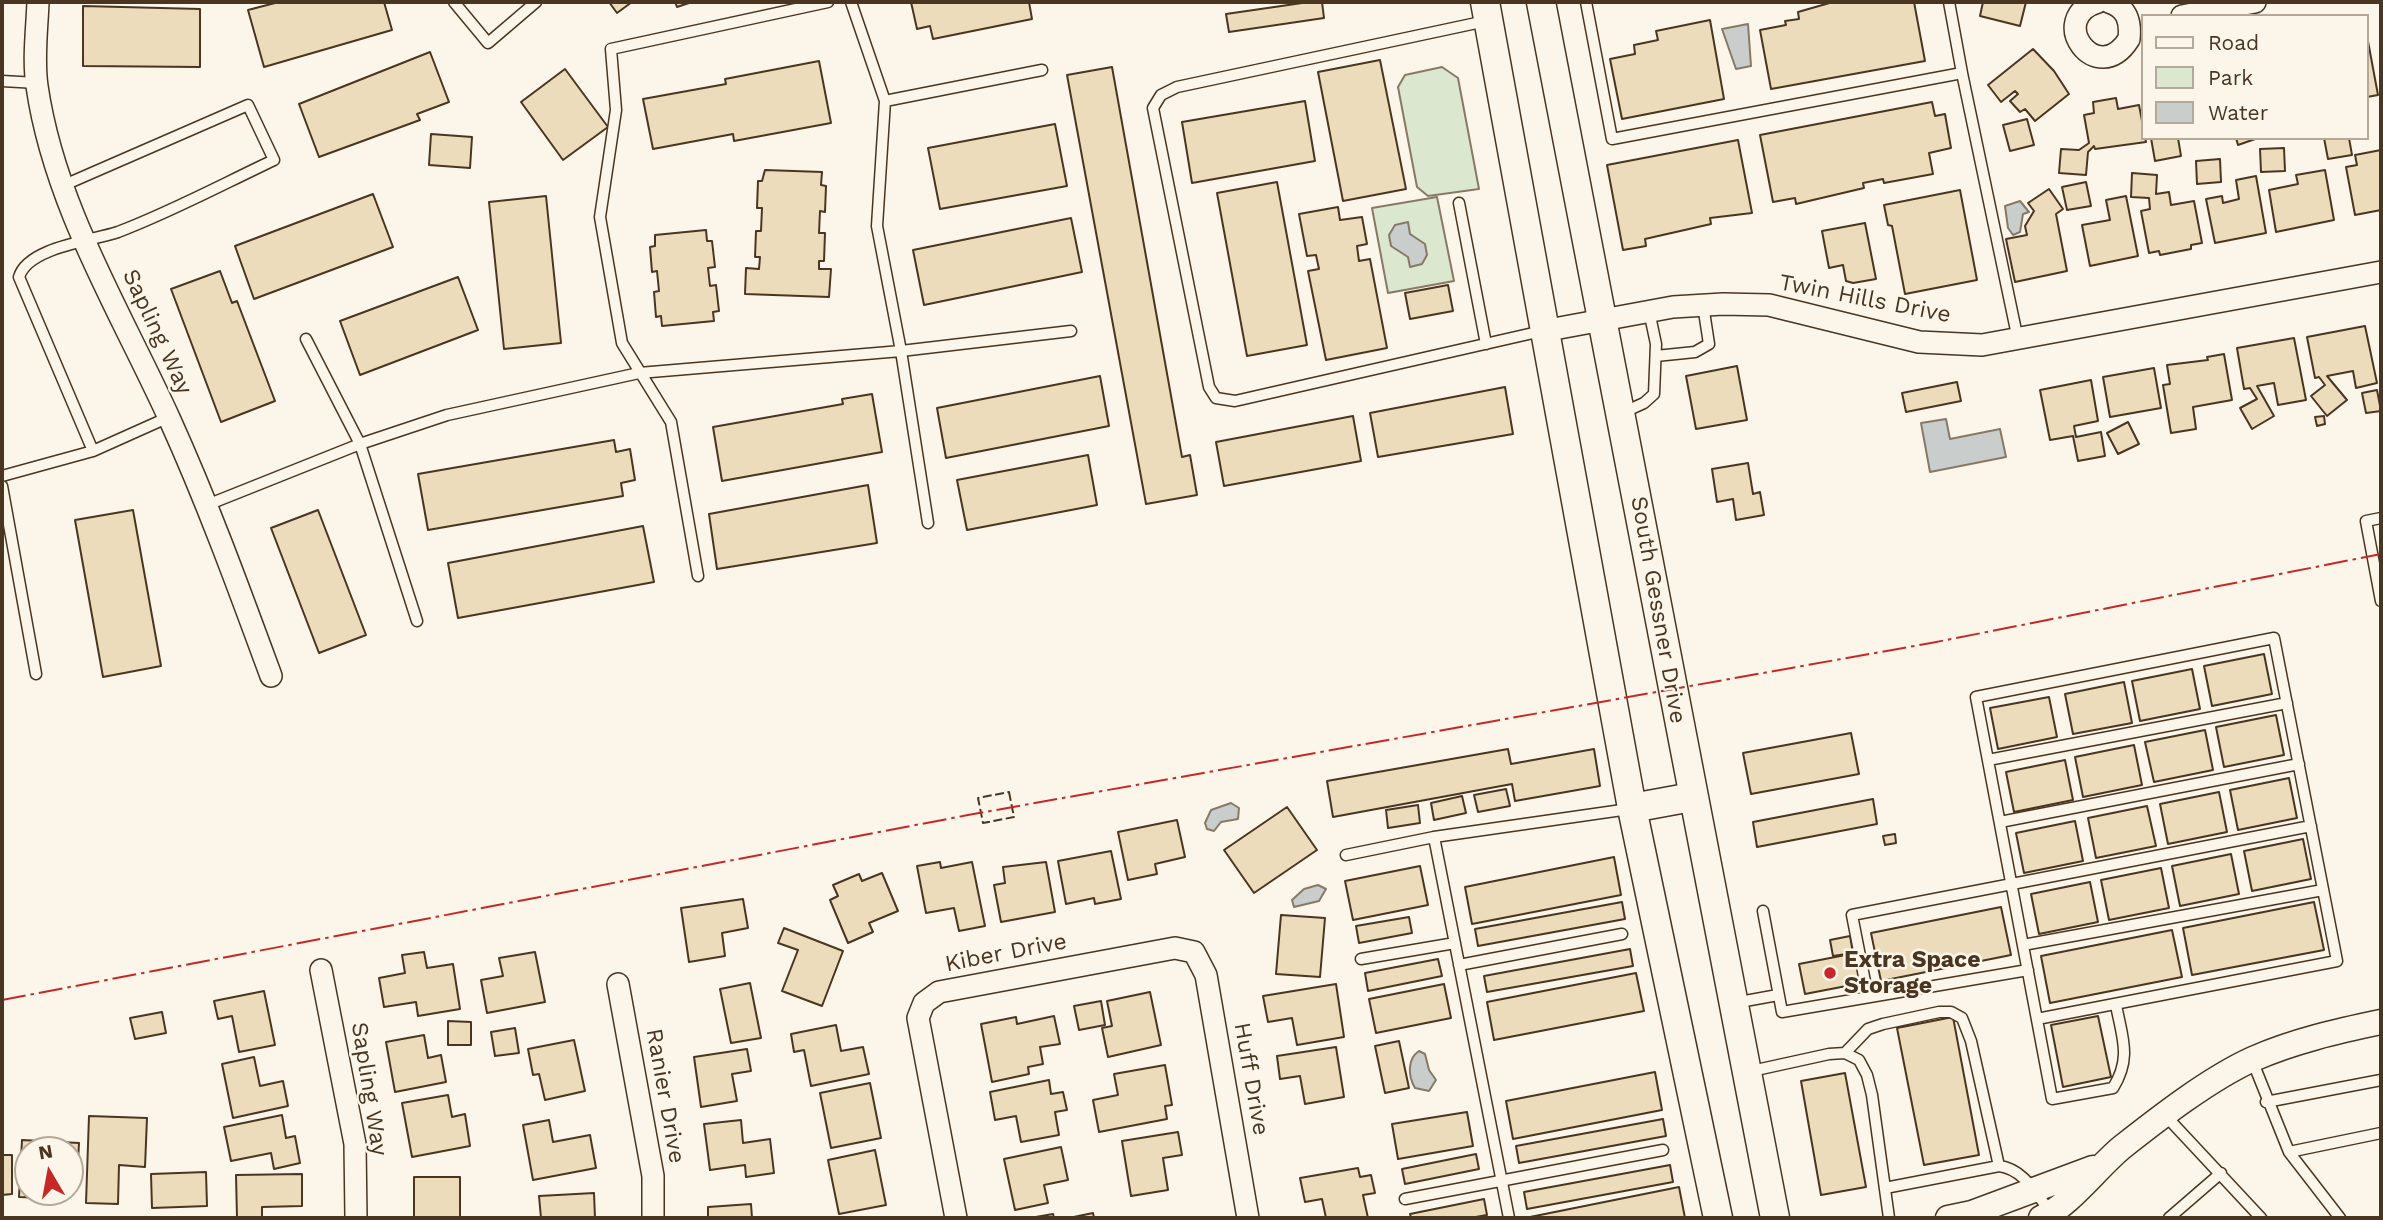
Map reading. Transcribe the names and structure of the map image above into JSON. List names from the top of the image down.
{
  "streets": {
    "main road": ["South Gessner Drive"],
    "street": [
      "Twin Hills Drive",
      "Sapling Way",
      "Kiber Drive",
      "Huff Drive",
      "Ranier Drive"
    ]
  },
  "crossings": [
    ["Twin Hills Drive", "South Gessner Drive"],
    ["Kiber Drive", "Huff Drive"]
  ],
  "places": ["Extra Space Storage"],
  "legend": ["Road", "Park", "Water"],
  "north": "top"
}
